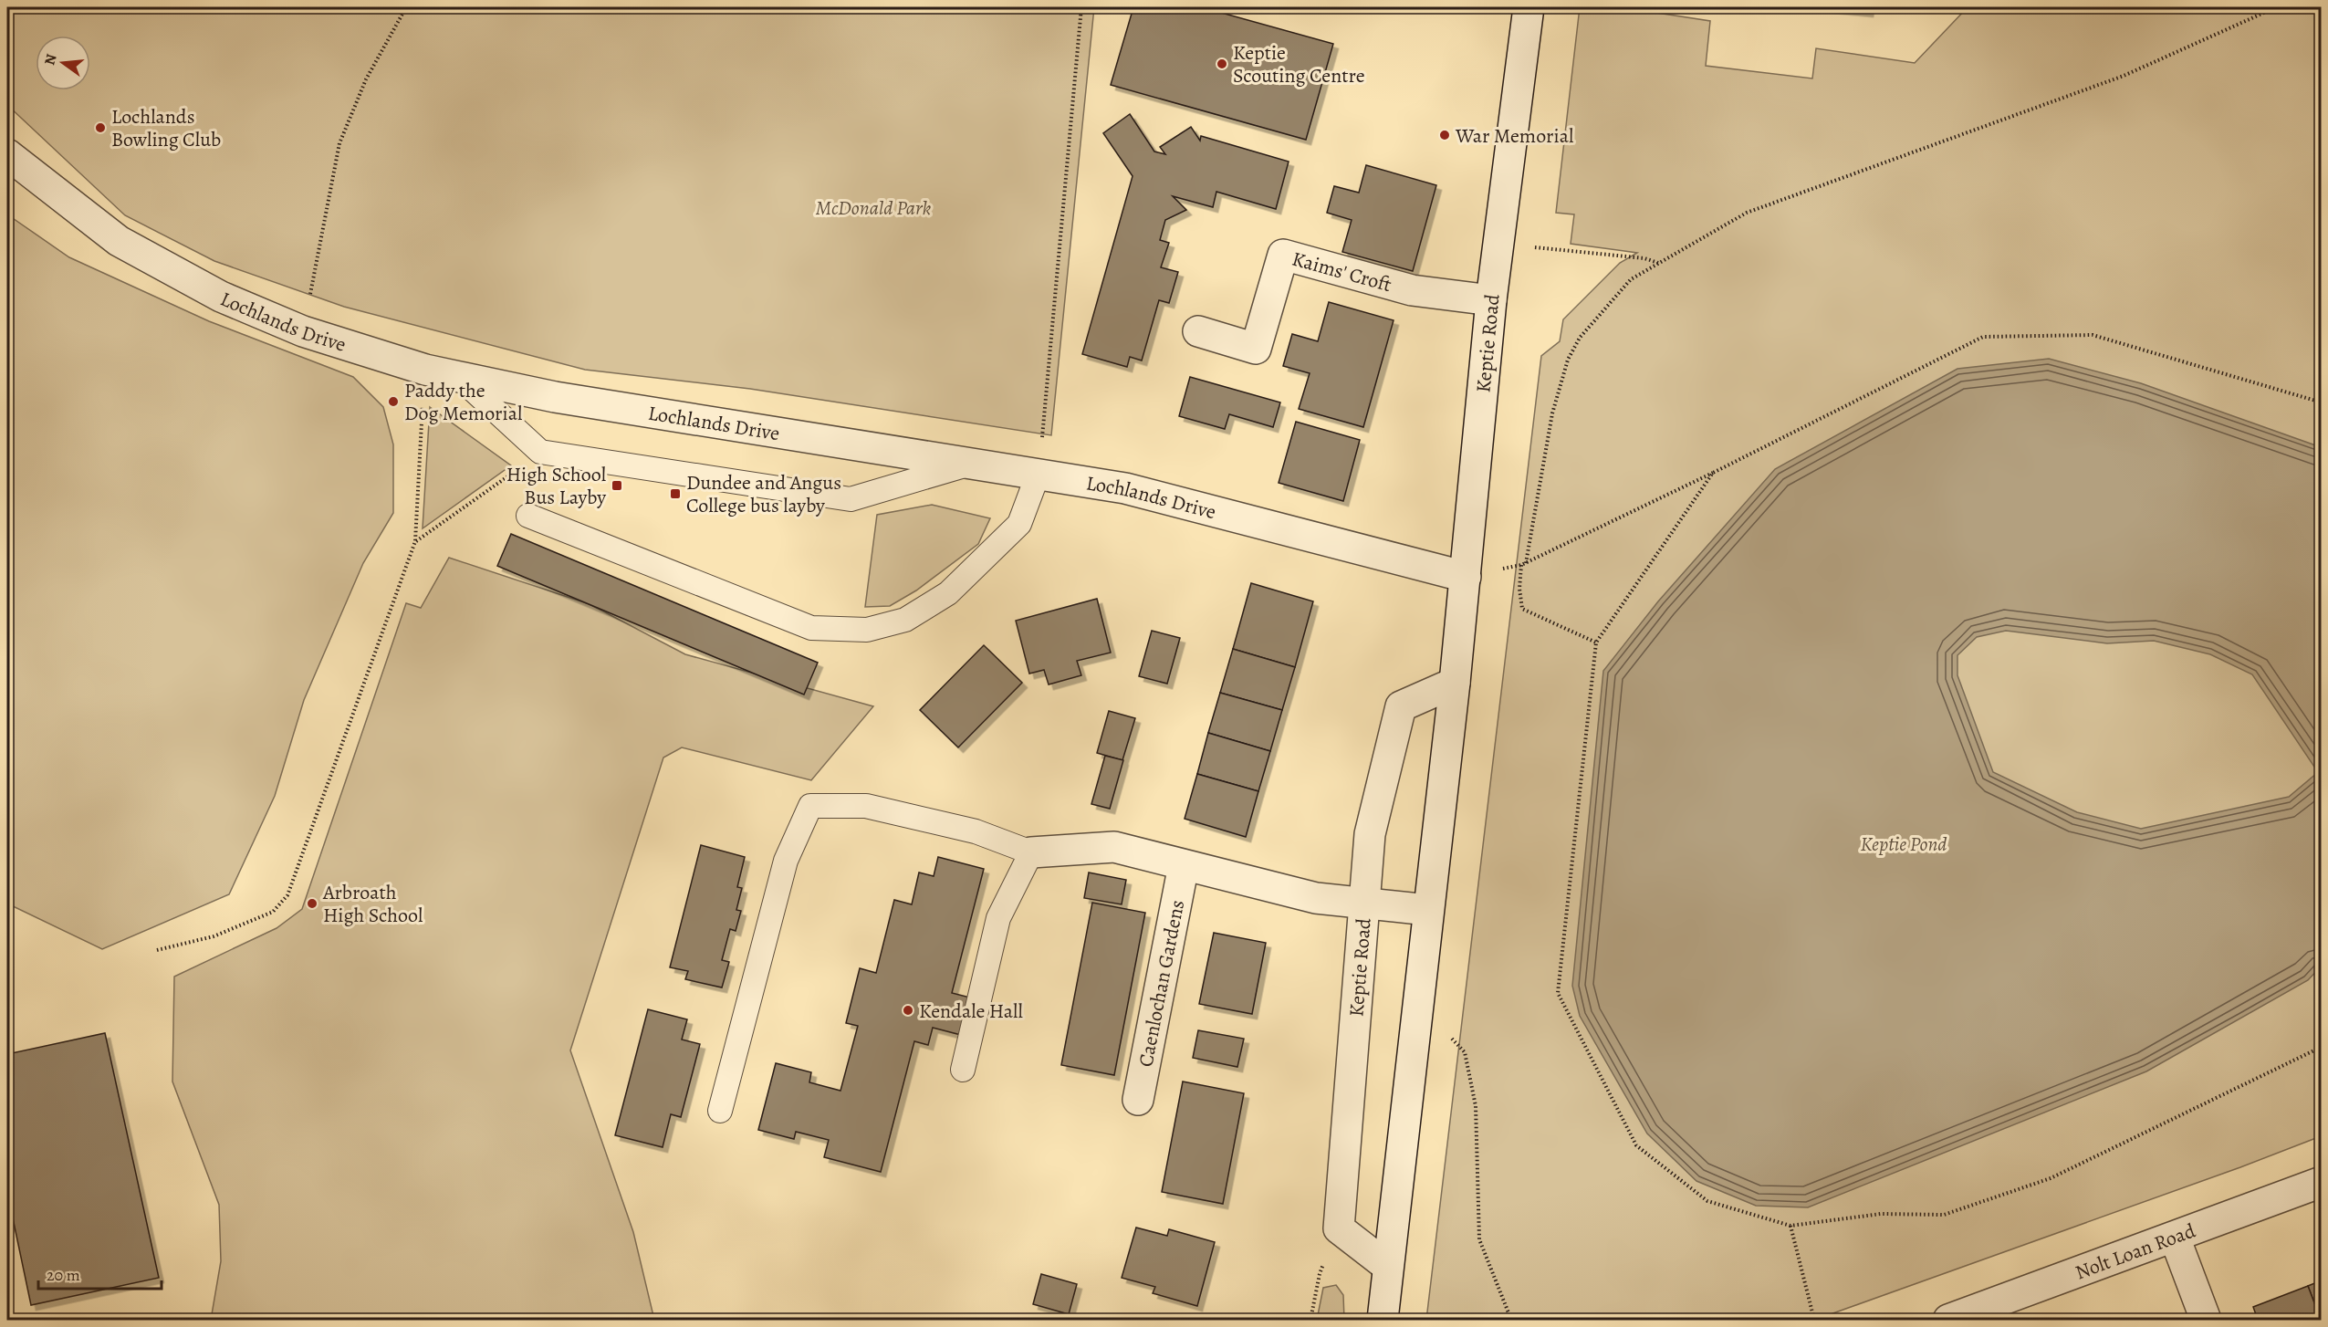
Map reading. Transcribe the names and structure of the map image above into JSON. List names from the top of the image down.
{
  "streets": {
    "street": [
      "Kaims' Croft",
      "Lochlands Drive",
      "Keptie Road",
      "Caenlochan Gardens",
      "Nolt Loan Road"
    ]
  },
  "crossings": [
    ["Kaims' Croft", "Keptie Road"],
    ["Lochlands Drive", "Keptie Road"]
  ],
  "parks": ["McDonald Park", "Keptie Pond"],
  "places": {
    "other": [
      "Keptie Scouting Centre",
      "Lochlands Bowling Club",
      "War Memorial",
      "Paddy the Dog Memorial",
      "Arbroath High School",
      "Kendale Hall"
    ],
    "transit": ["High School Bus Layby", "Dundee and Angus College bus layby"]
  },
  "scale_bar": "20 m",
  "north": "left"
}
